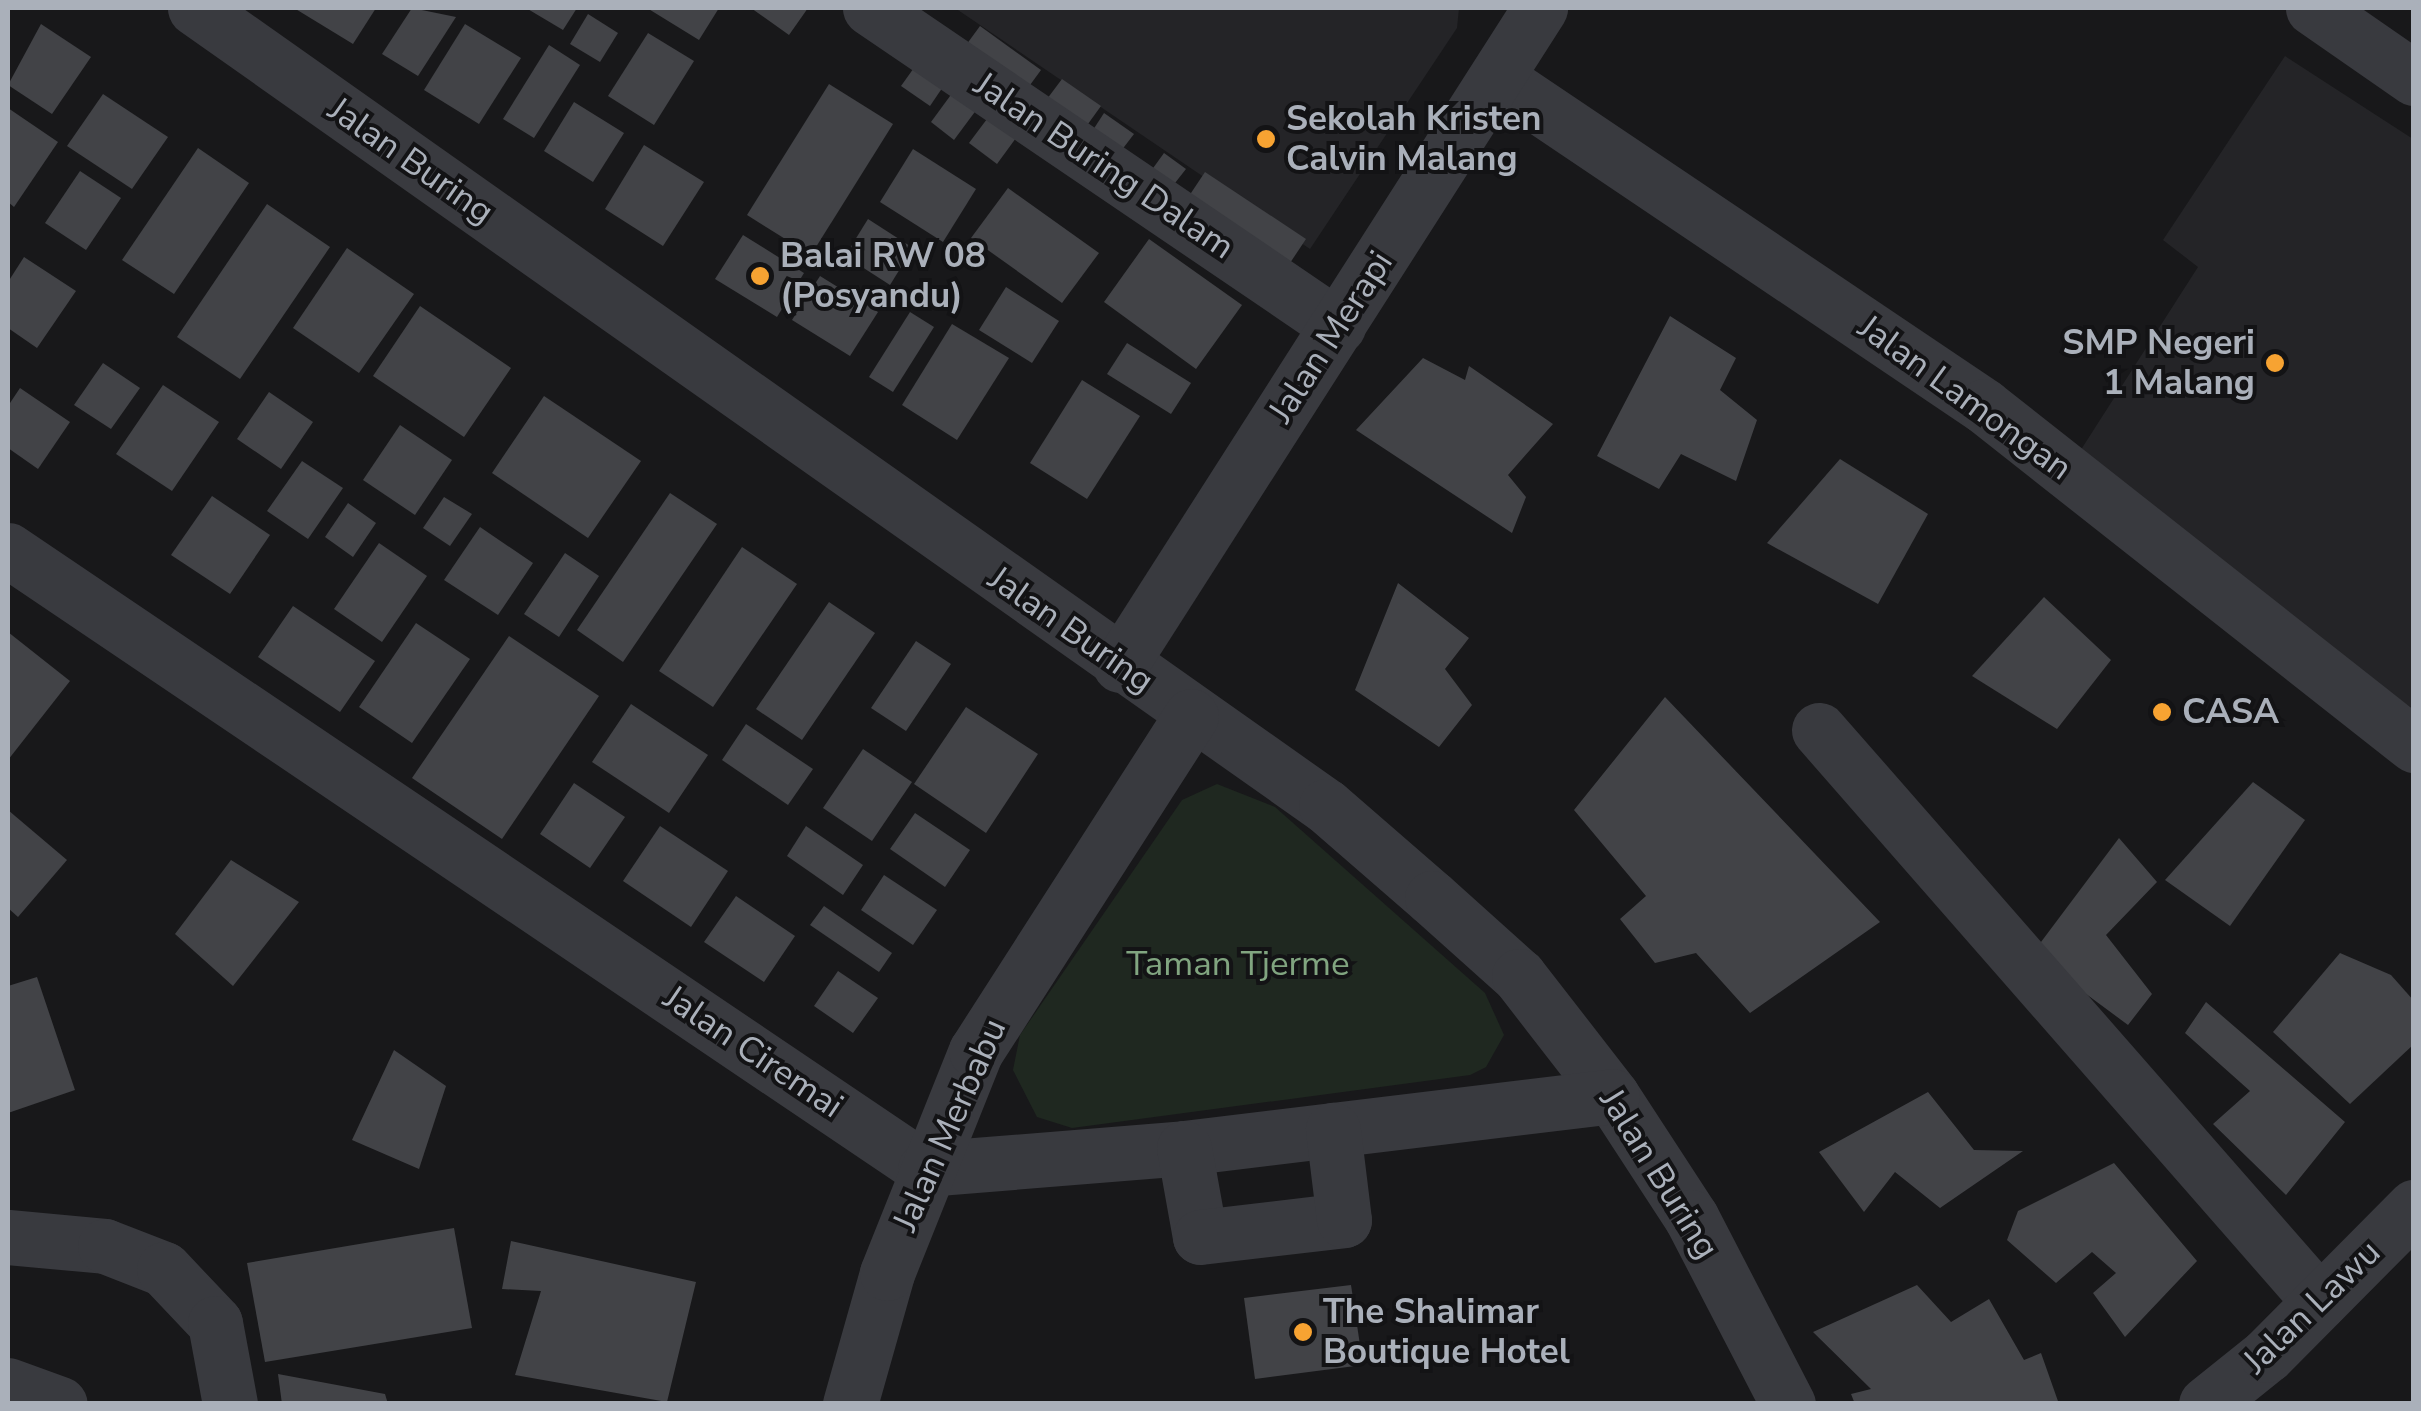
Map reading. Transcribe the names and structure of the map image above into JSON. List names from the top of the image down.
{
  "streets": {
    "street": [
      "Jalan Buring",
      "Jalan Buring Dalam",
      "Jalan Merapi",
      "Jalan Lamongan",
      "Jalan Ciremai",
      "Jalan Merbabu",
      "Jalan Lawu"
    ]
  },
  "crossings": [
    ["Jalan Buring", "Jalan Merapi"],
    ["Jalan Buring", "Jalan Merbabu"],
    ["Jalan Buring Dalam", "Jalan Merapi"],
    ["Jalan Merapi", "Jalan Lamongan"],
    ["Jalan Ciremai", "Jalan Merbabu"]
  ],
  "parks": ["Taman Tjerme"],
  "places": [
    "Sekolah Kristen Calvin Malang",
    "Balai RW 08 (Posyandu)",
    "SMP Negeri 1 Malang",
    "CASA",
    "The Shalimar Boutique Hotel"
  ]
}
